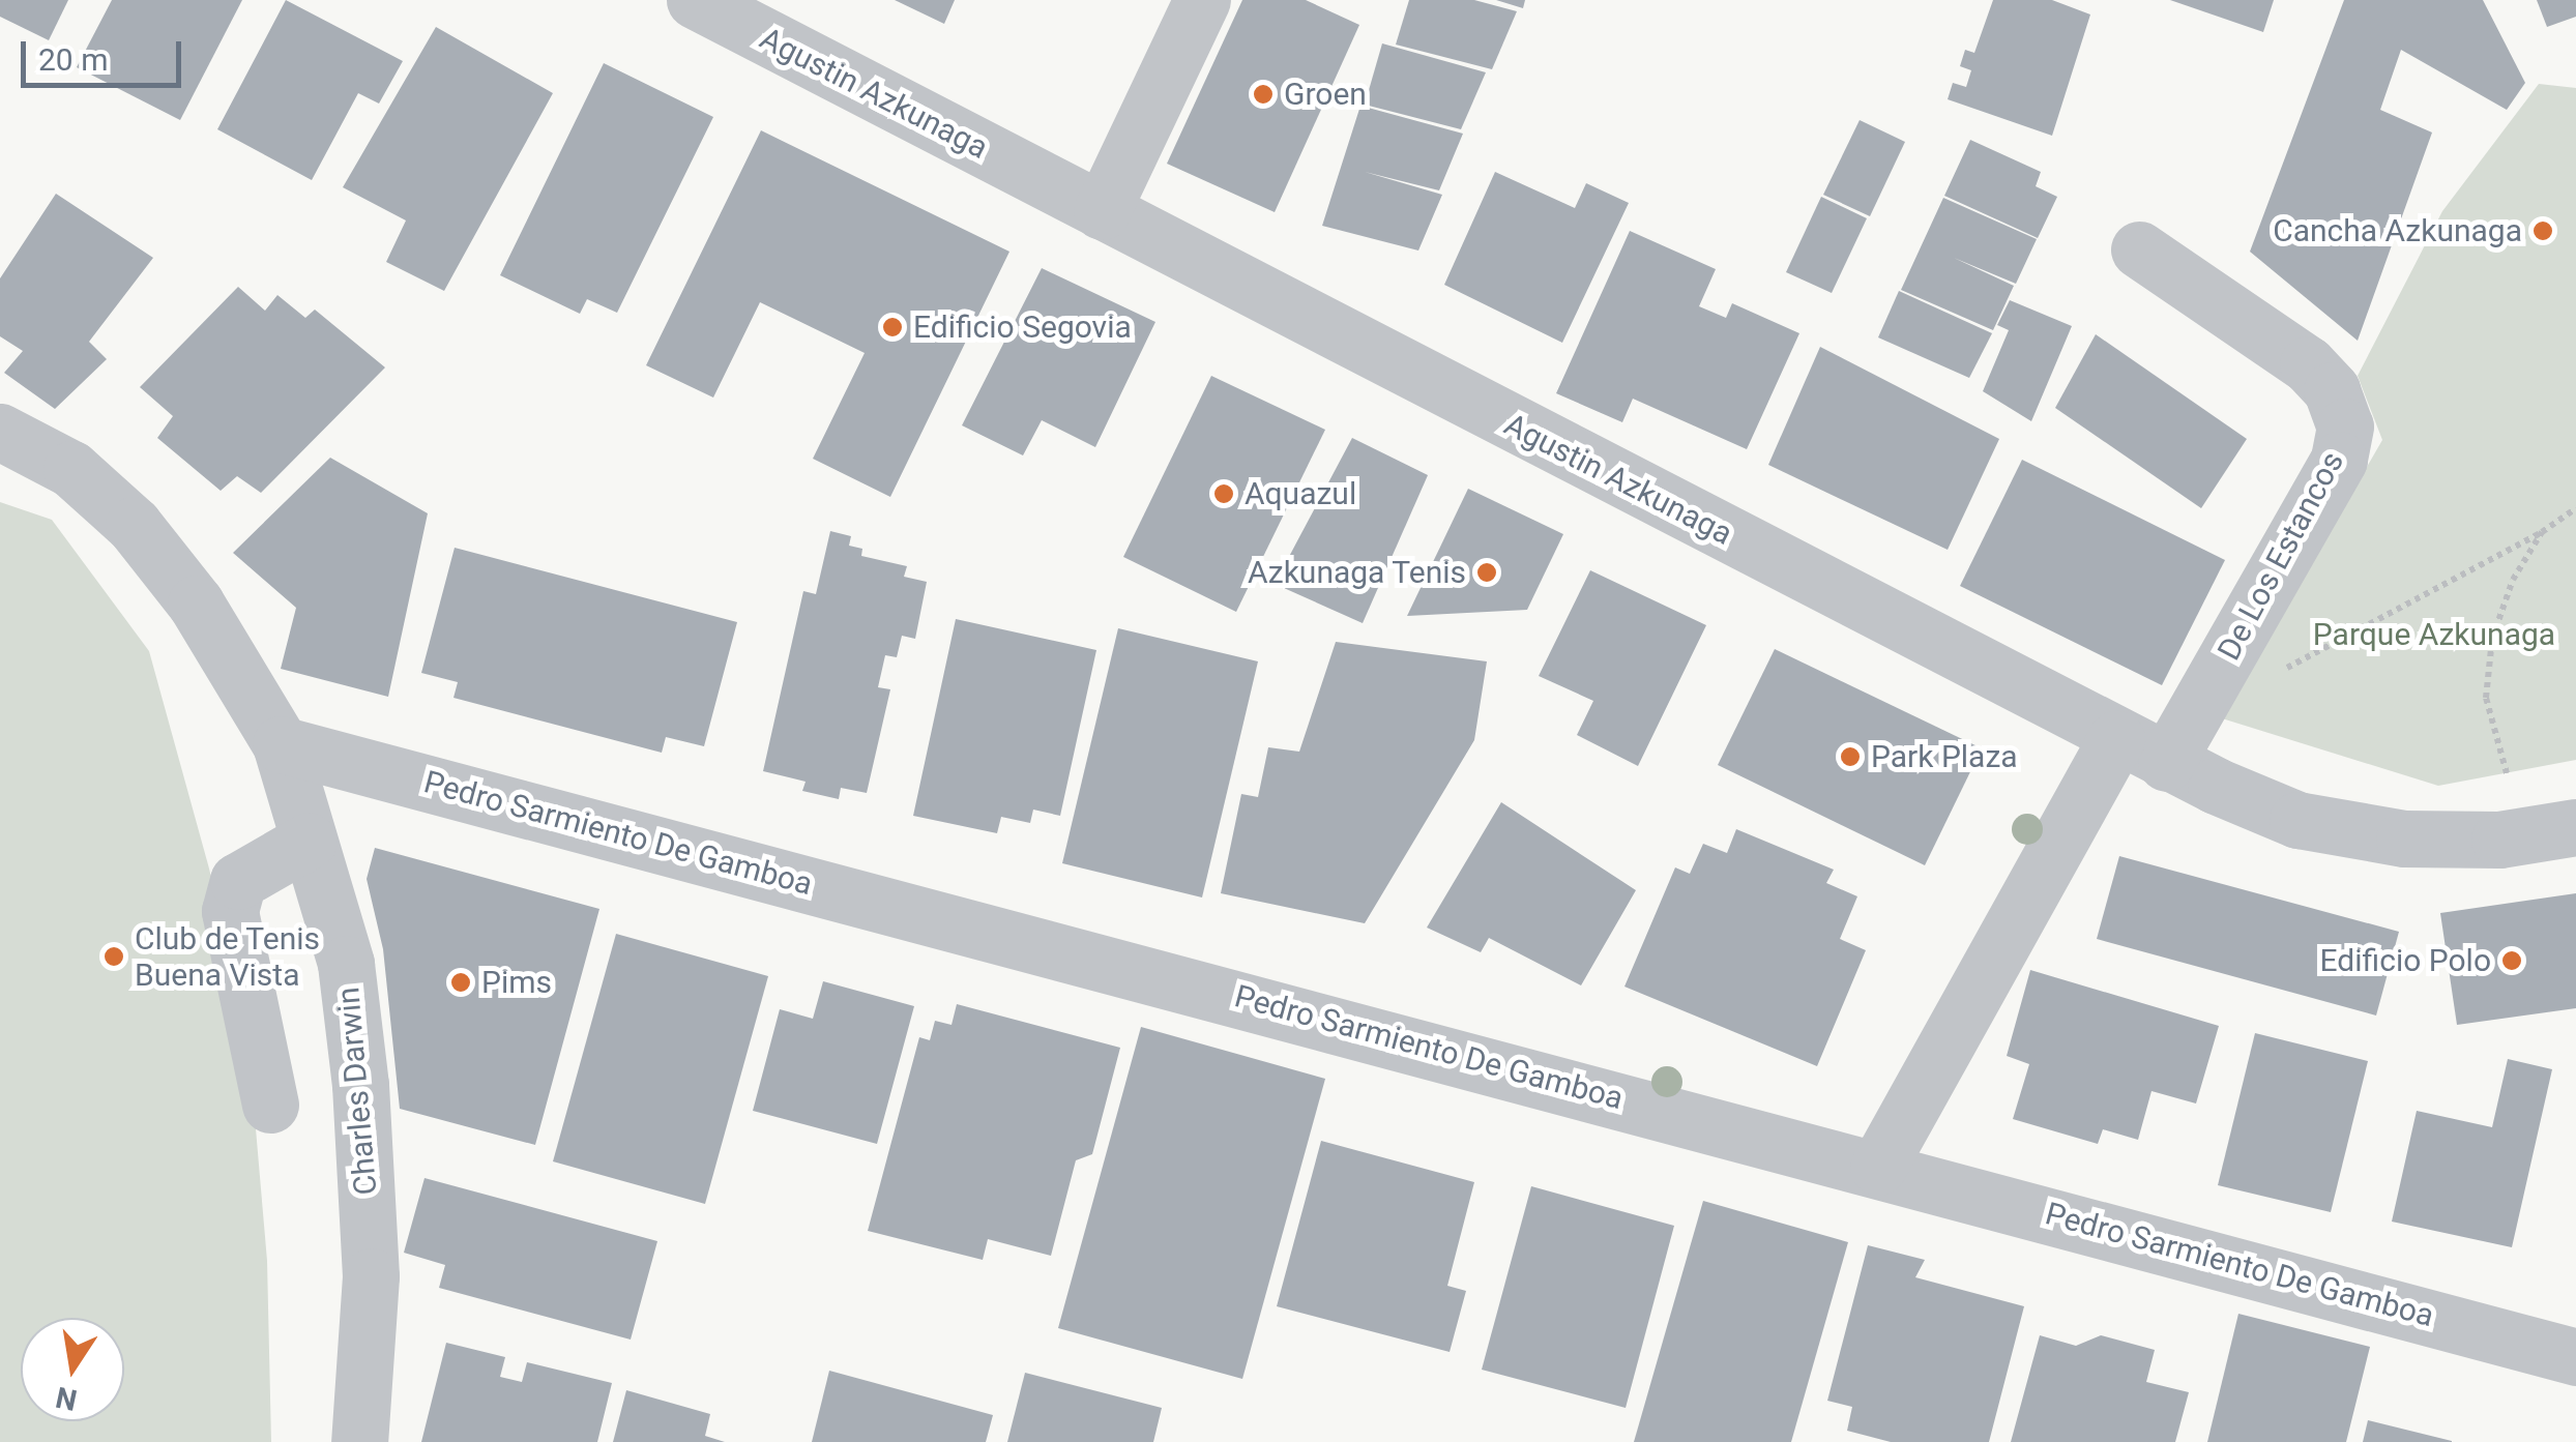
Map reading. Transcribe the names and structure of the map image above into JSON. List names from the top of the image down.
{
  "streets": {
    "street": [
      "Agustin Azkunaga",
      "De Los Estancos",
      "Pedro Sarmiento De Gamboa",
      "Charles Darwin"
    ]
  },
  "crossings": [
    ["Agustin Azkunaga", "De Los Estancos"],
    ["Pedro Sarmiento De Gamboa", "Charles Darwin"]
  ],
  "parks": ["Parque Azkunaga"],
  "places": [
    "Groen",
    "Cancha Azkunaga",
    "Edificio Segovia",
    "Aquazul",
    "Azkunaga Tenis",
    "Park Plaza",
    "Club de Tenis Buena Vista",
    "Edificio Polo",
    "Pims"
  ],
  "scale_bar": "20 m",
  "north": "bottom"
}
